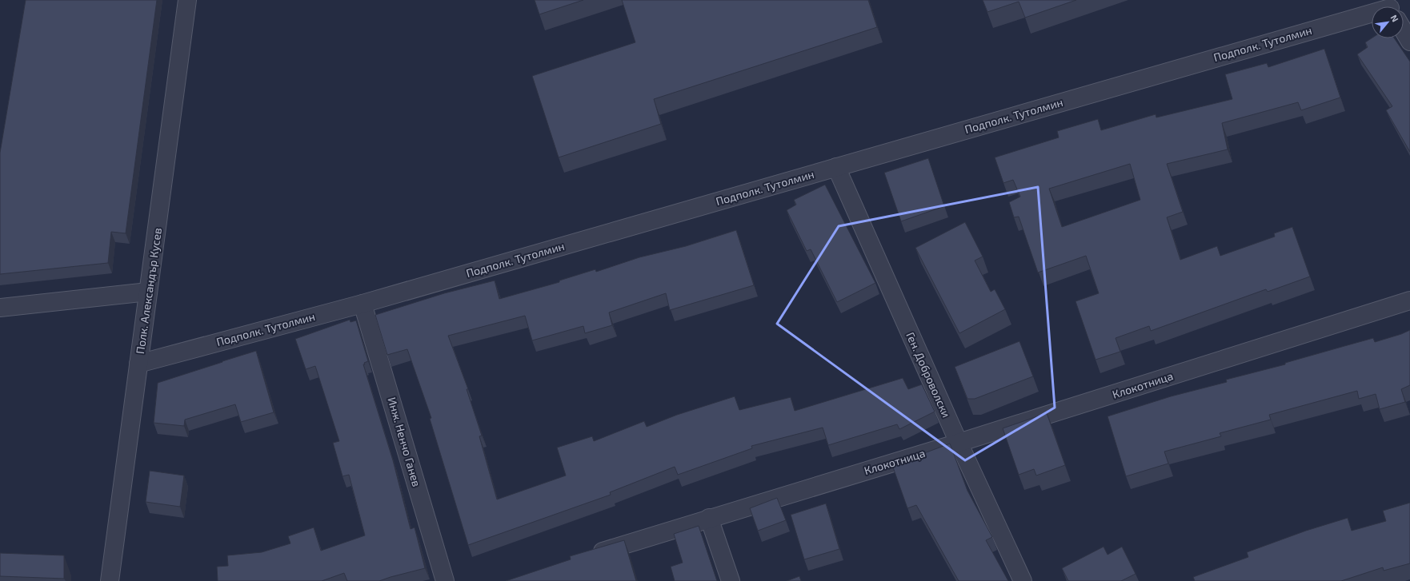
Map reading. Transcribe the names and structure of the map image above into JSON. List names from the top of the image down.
{
  "streets": {
    "street": [
      "Подполк. Тутолмин",
      "Полк. Александър Кусев",
      "Ген. Доброволски",
      "Клокотница",
      "Инж. Ненчо Ганев"
    ]
  },
  "crossings": [
    ["Подполк. Тутолмин", "Полк. Александър Кусев"],
    ["Подполк. Тутолмин", "Ген. Доброволски"],
    ["Подполк. Тутолмин", "Инж. Ненчо Ганев"],
    ["Ген. Доброволски", "Клокотница"]
  ],
  "north": "top right"
}
